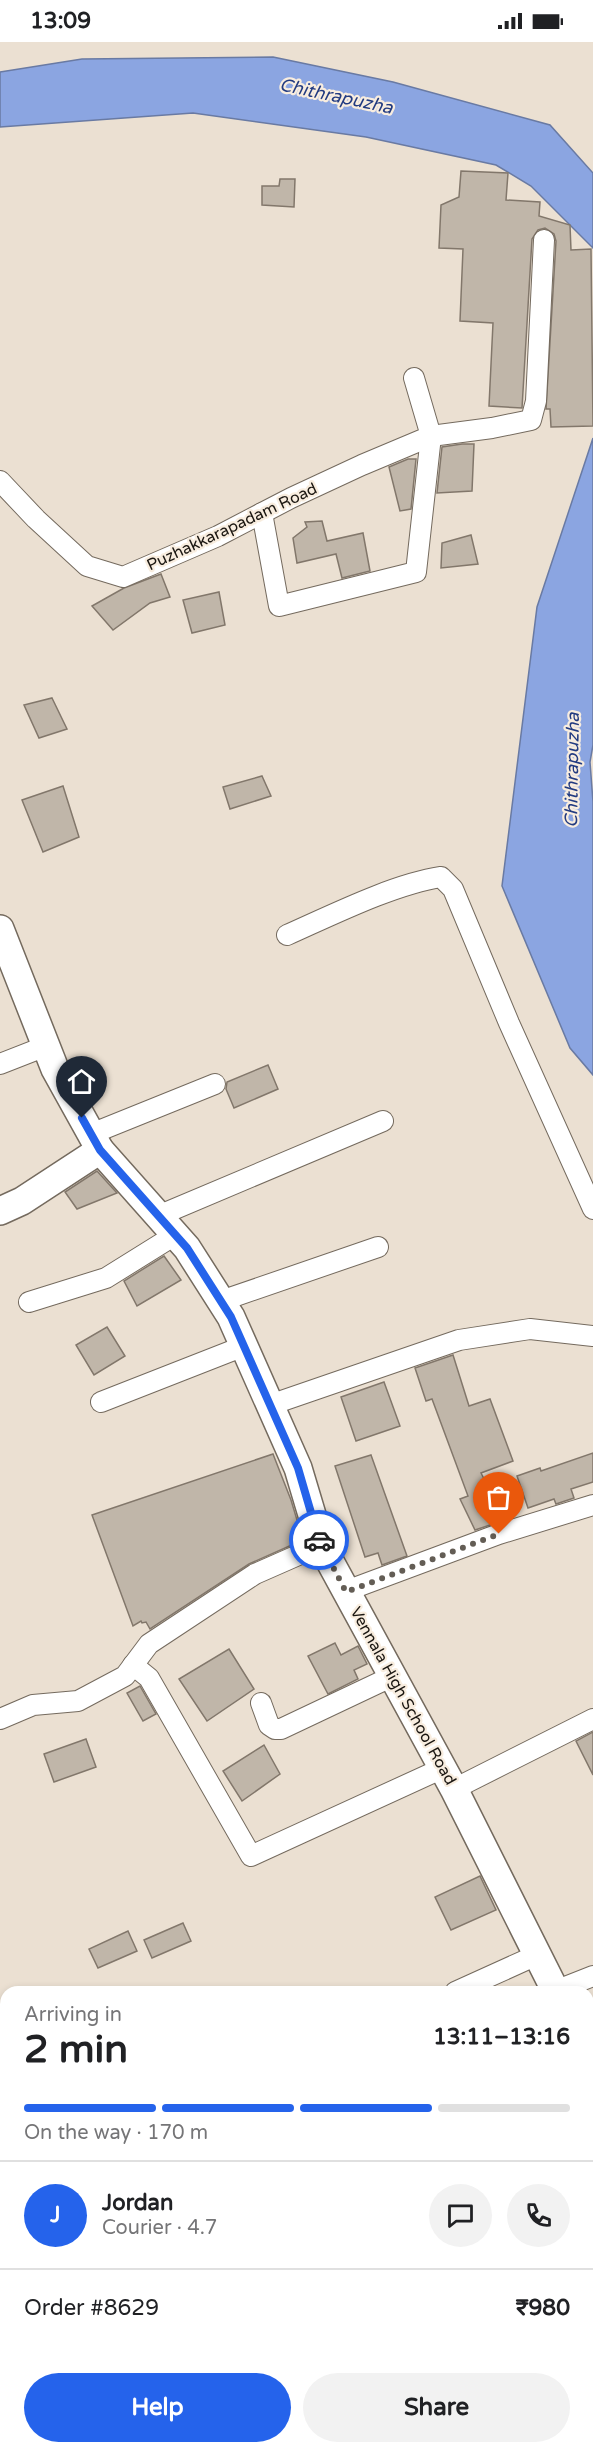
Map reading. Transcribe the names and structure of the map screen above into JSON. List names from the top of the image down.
{
  "streets": {
    "main road": ["Vennala High School Road"],
    "street": ["Puzhakkarapadam Road"]
  },
  "water": ["Chithrapuzha"],
  "page": {
    "status": "13:09",
    "heading": ["2 min", "Arriving in", "13:11–13:16"],
    "panel": [
      "Jordan",
      "Courier · 4.7",
      "Order #8629",
      "₹980"
    ],
    "bar": "On the way · 170 m",
    "round": "J",
    "buttons": ["Help", "Share"]
  }
}
